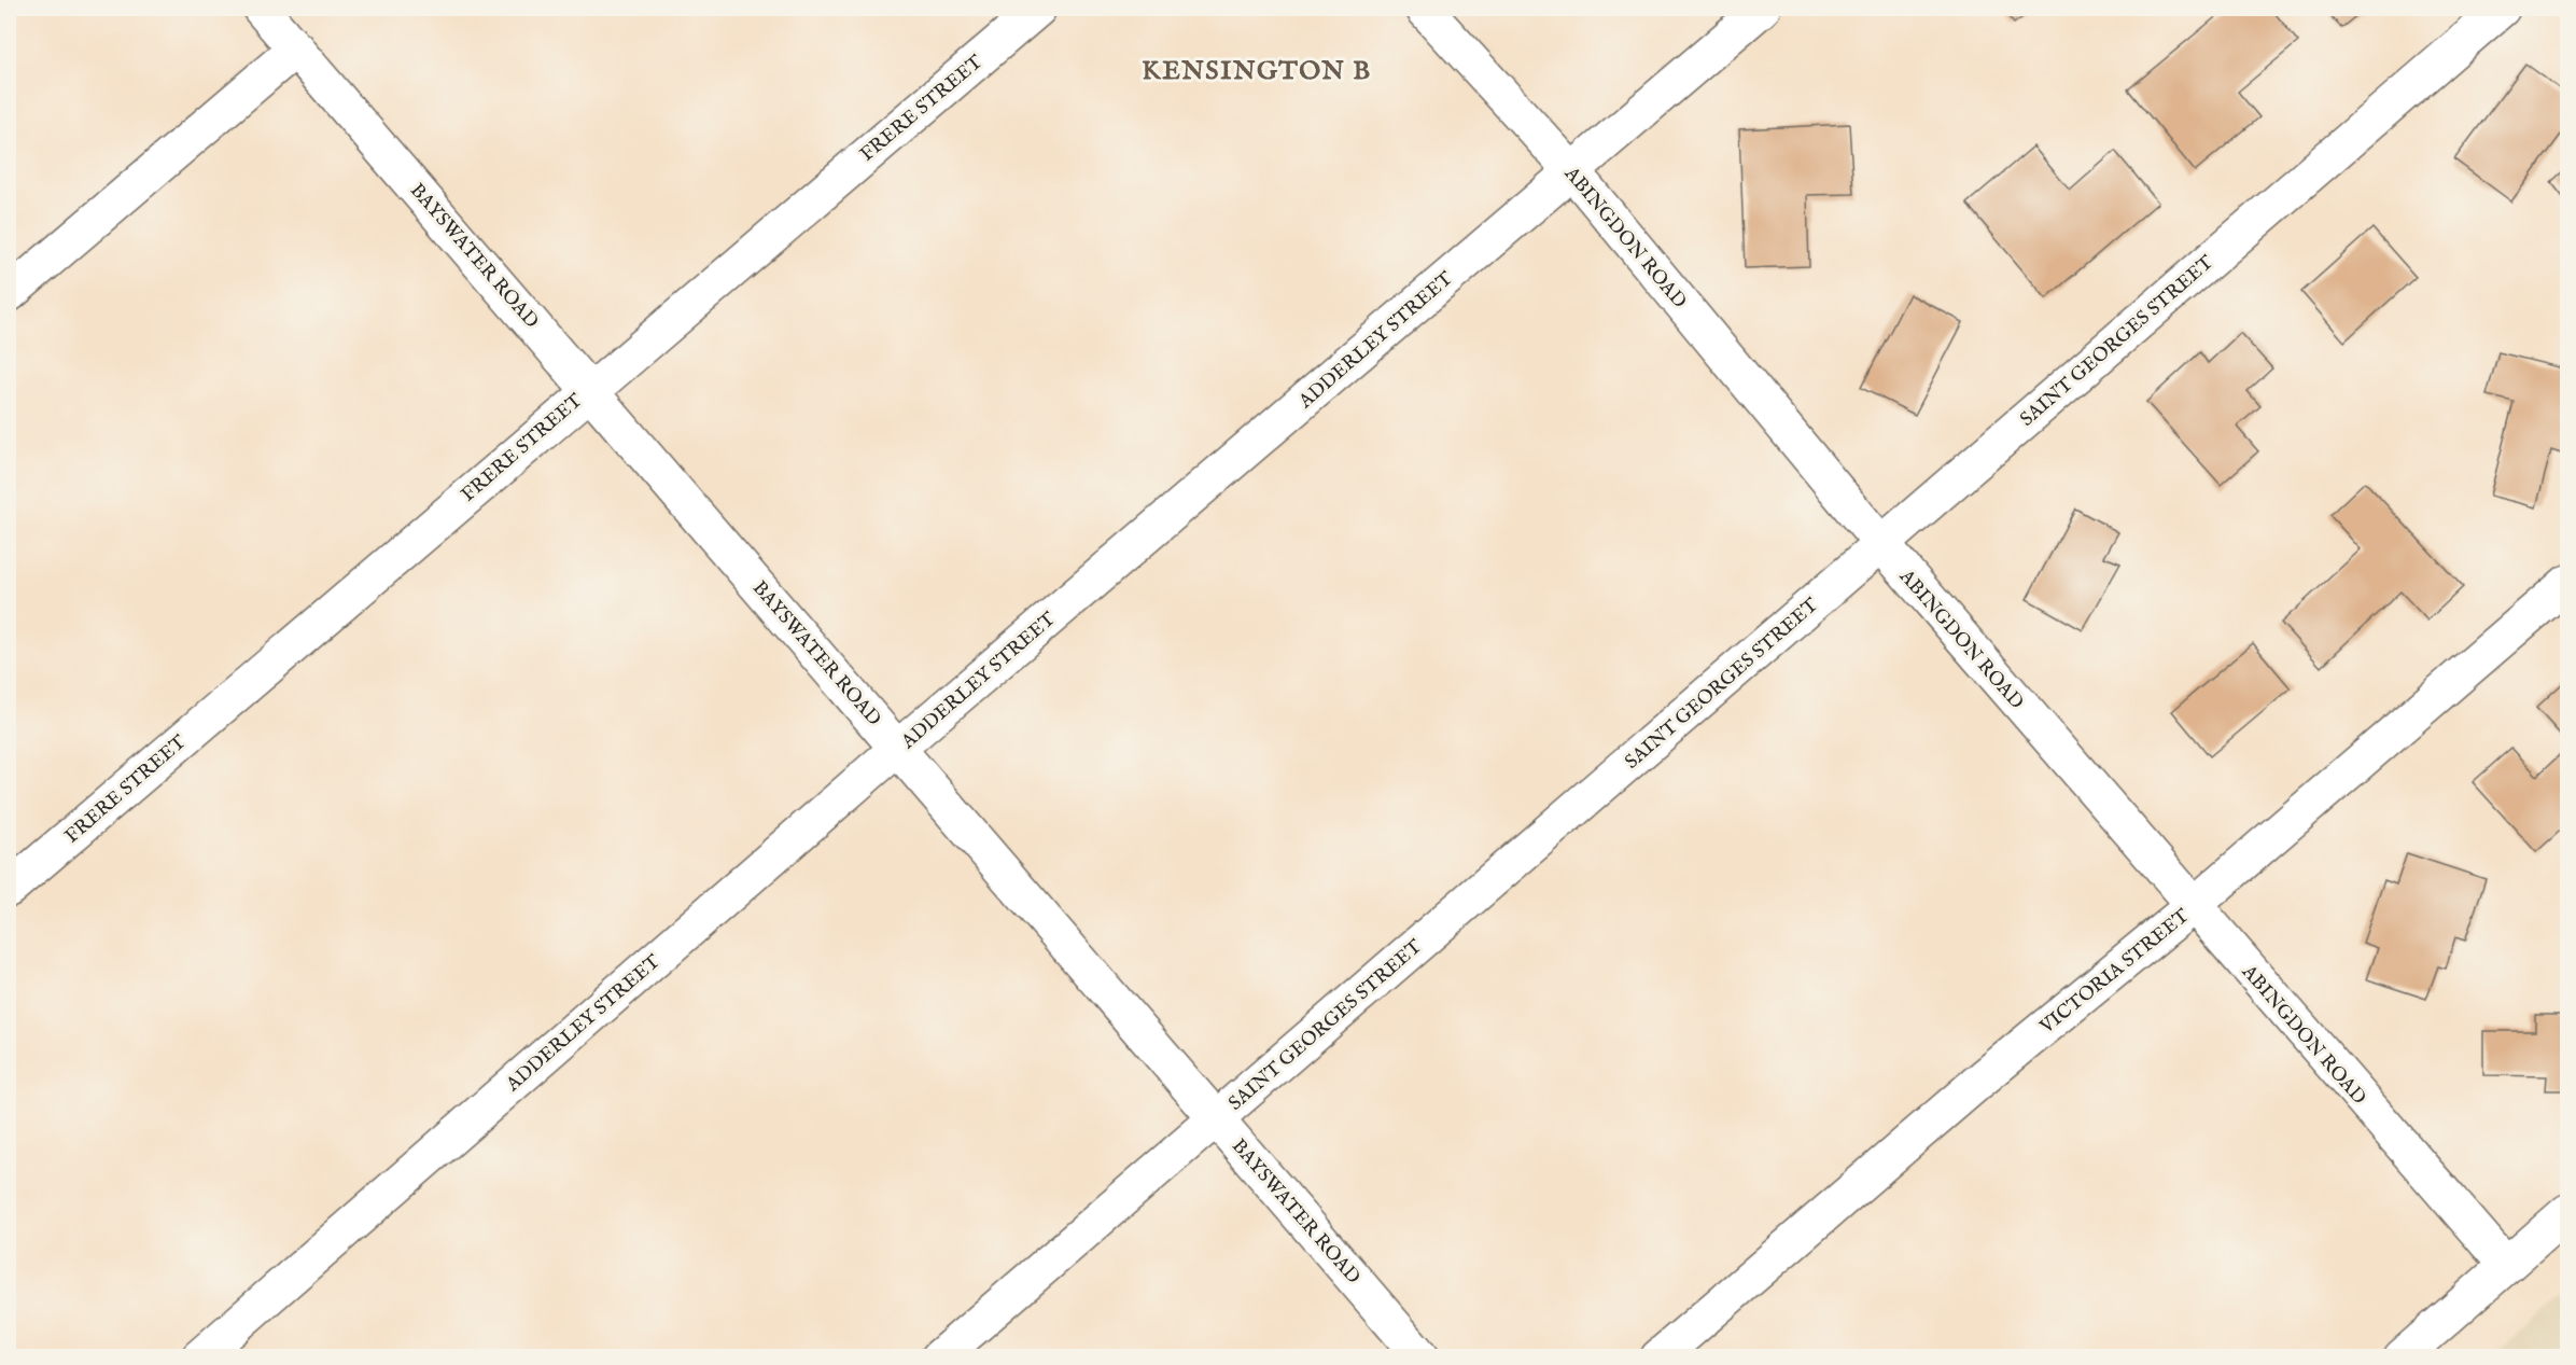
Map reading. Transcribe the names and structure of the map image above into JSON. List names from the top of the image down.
{
  "streets": {
    "street": [
      "FRERE STREET",
      "ABINGDON ROAD",
      "BAYSWATER ROAD",
      "ADDERLEY STREET",
      "SAINT GEORGES STREET",
      "VICTORIA STREET"
    ]
  },
  "crossings": [
    ["FRERE STREET", "BAYSWATER ROAD"],
    ["ABINGDON ROAD", "ADDERLEY STREET"],
    ["ABINGDON ROAD", "SAINT GEORGES STREET"],
    ["ABINGDON ROAD", "VICTORIA STREET"],
    ["BAYSWATER ROAD", "ADDERLEY STREET"],
    ["BAYSWATER ROAD", "SAINT GEORGES STREET"]
  ],
  "districts": ["KENSINGTON B"]
}
